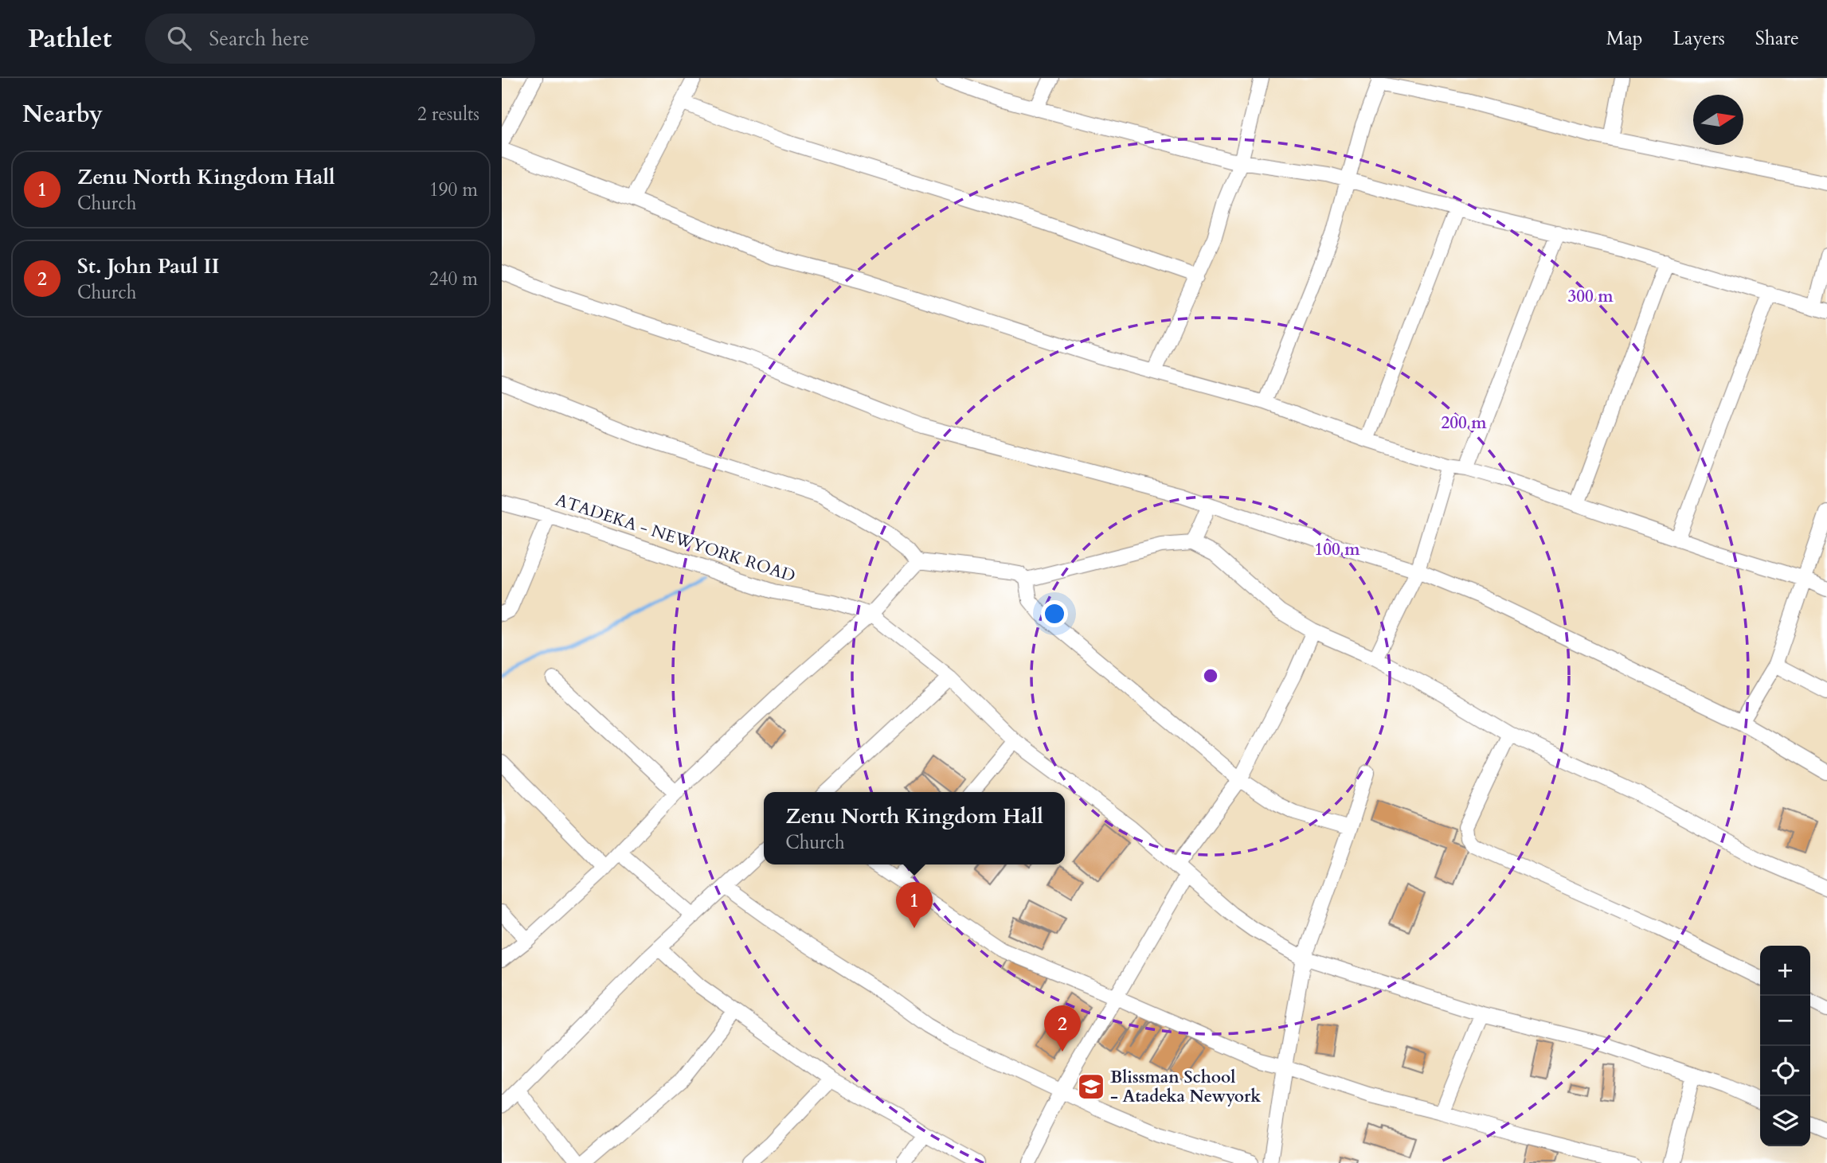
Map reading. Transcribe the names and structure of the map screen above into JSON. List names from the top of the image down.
{
  "streets": {
    "street": ["ATADEKA - NEWYORK ROAD"]
  },
  "places": {
    "school or university": ["Blissman School - Atadeka Newyork"]
  },
  "north": "right",
  "page": {
    "header": "Pathlet",
    "search": "Search here",
    "nav": ["Map", "Layers", "Share"],
    "heading": ["Nearby", "2 results"],
    "list": [
      {
        "mark": "1",
        "name": "Zenu North Kingdom Hall",
        "note": "Church",
        "value": "190 m"
      },
      {
        "mark": "2",
        "name": "St. John Paul II",
        "note": "Church",
        "value": "240 m"
      }
    ],
    "popup": ["Zenu North Kingdom Hall", "Church"],
    "pins": ["1", "2"],
    "map_buttons": ["+", "−"]
  },
  "rings": ["300 m", "200 m", "100 m"]
}
